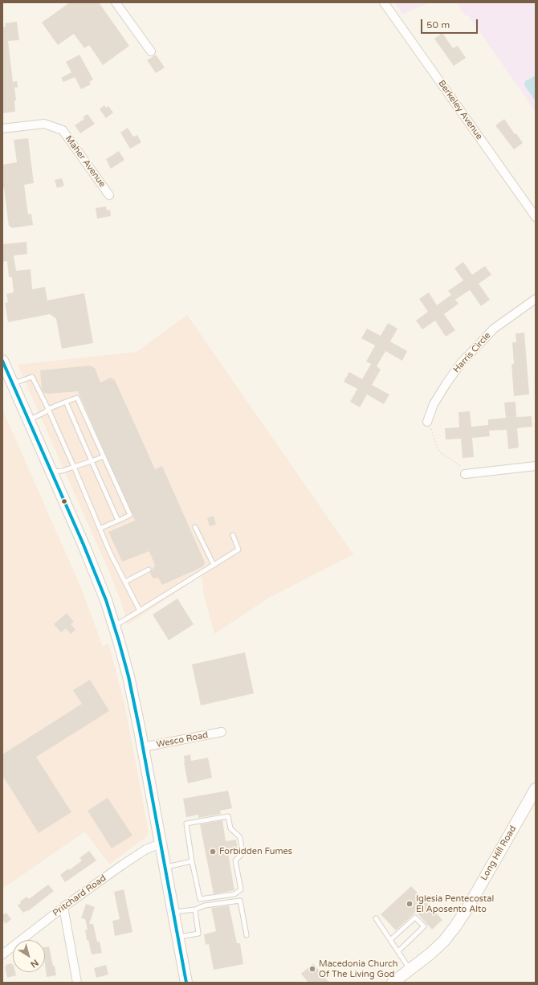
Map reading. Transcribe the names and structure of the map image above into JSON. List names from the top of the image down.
{
  "streets": {
    "main road": ["Long Hill Road"],
    "street": [
      "Berkeley Avenue",
      "Maher Avenue",
      "Harris Circle",
      "Wesco Road",
      "Pritchard Road"
    ]
  },
  "places": ["Forbidden Fumes", "Iglesia Pentecostal El Aposento Alto", "Macedonia Church Of The Living God"],
  "scale_bar": "50 m",
  "north": "bottom right"
}
